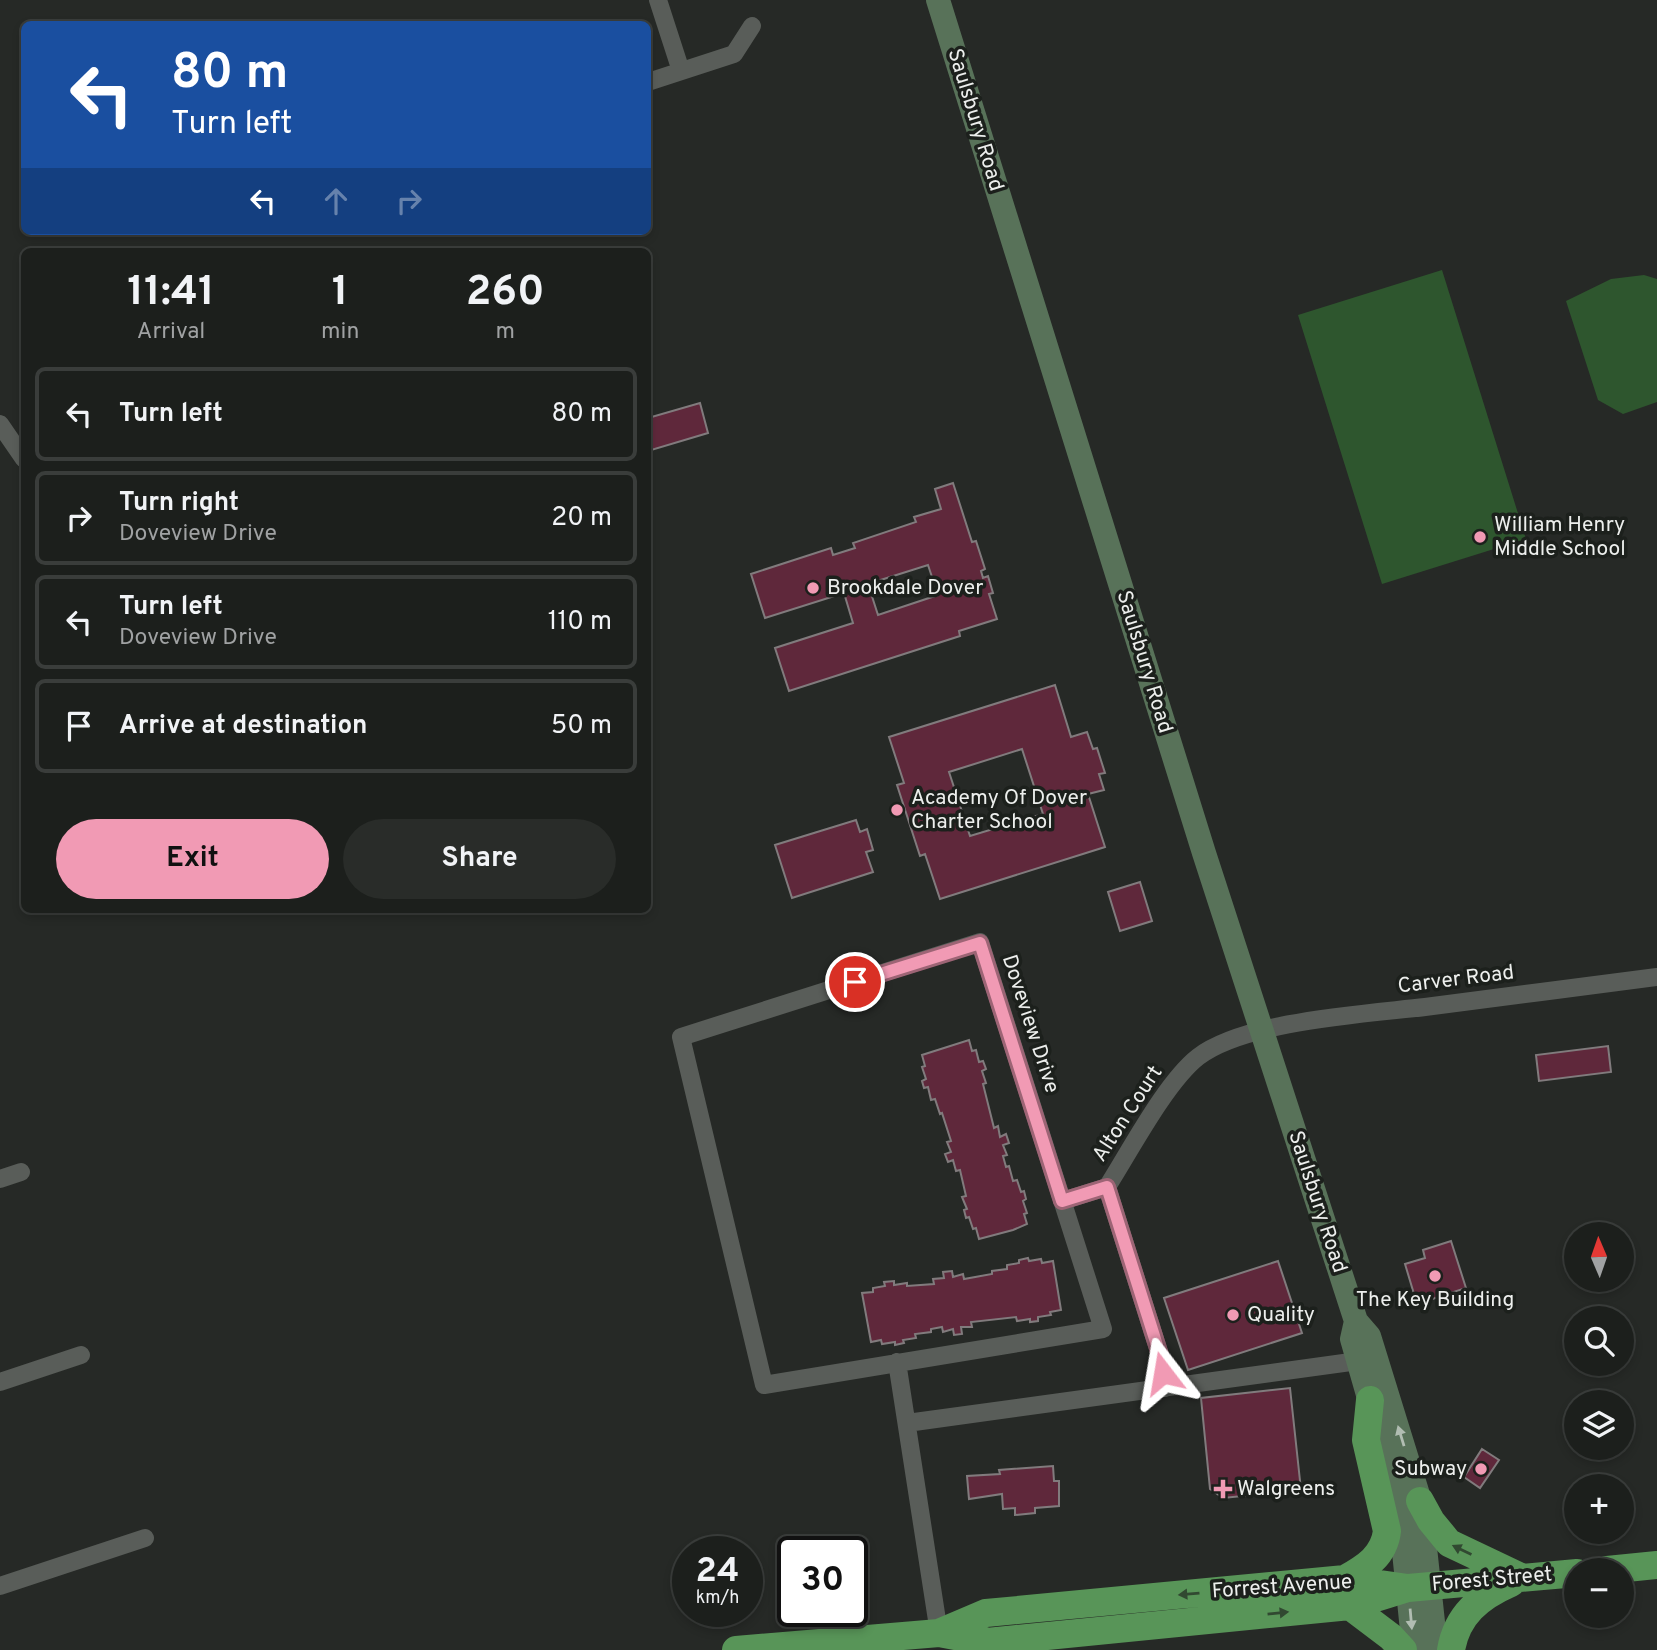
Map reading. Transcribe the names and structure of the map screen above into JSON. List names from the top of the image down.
{
  "streets": {
    "highway": ["Forest Street", "Forrest Avenue"],
    "main road": ["Saulsbury Road"],
    "street": ["Carver Road", "Doveview Drive", "Alton Court"]
  },
  "crossings": [
    ["Saulsbury Road", "Carver Road"],
    ["Saulsbury Road", "Alton Court"],
    ["Saulsbury Road", "Forest Street"],
    ["Saulsbury Road", "Forrest Avenue"],
    ["Carver Road", "Alton Court"],
    ["Forest Street", "Forrest Avenue"]
  ],
  "places": {
    "other": [
      "William Henry Middle School",
      "Brookdale Dover",
      "Academy Of Dover Charter School",
      "The Key Building",
      "Quality",
      "Subway"
    ],
    "health": ["Walgreens"]
  },
  "north": "top",
  "page": {
    "turn": ["80 m", "Turn left"],
    "eta": [
      "11:41",
      "Arrival",
      "1",
      "min",
      "260",
      "m"
    ],
    "list": [
      {
        "name": "Turn left",
        "value": "80 m"
      },
      {
        "name": "Turn right",
        "note": "Doveview Drive",
        "value": "20 m"
      },
      {
        "name": "Turn left",
        "note": "Doveview Drive",
        "value": "110 m"
      },
      {
        "name": "Arrive at destination",
        "value": "50 m"
      }
    ],
    "buttons": ["Exit", "Share"],
    "map_buttons": ["+", "−"],
    "speed": "24 km/h",
    "limit": "30"
  }
}
